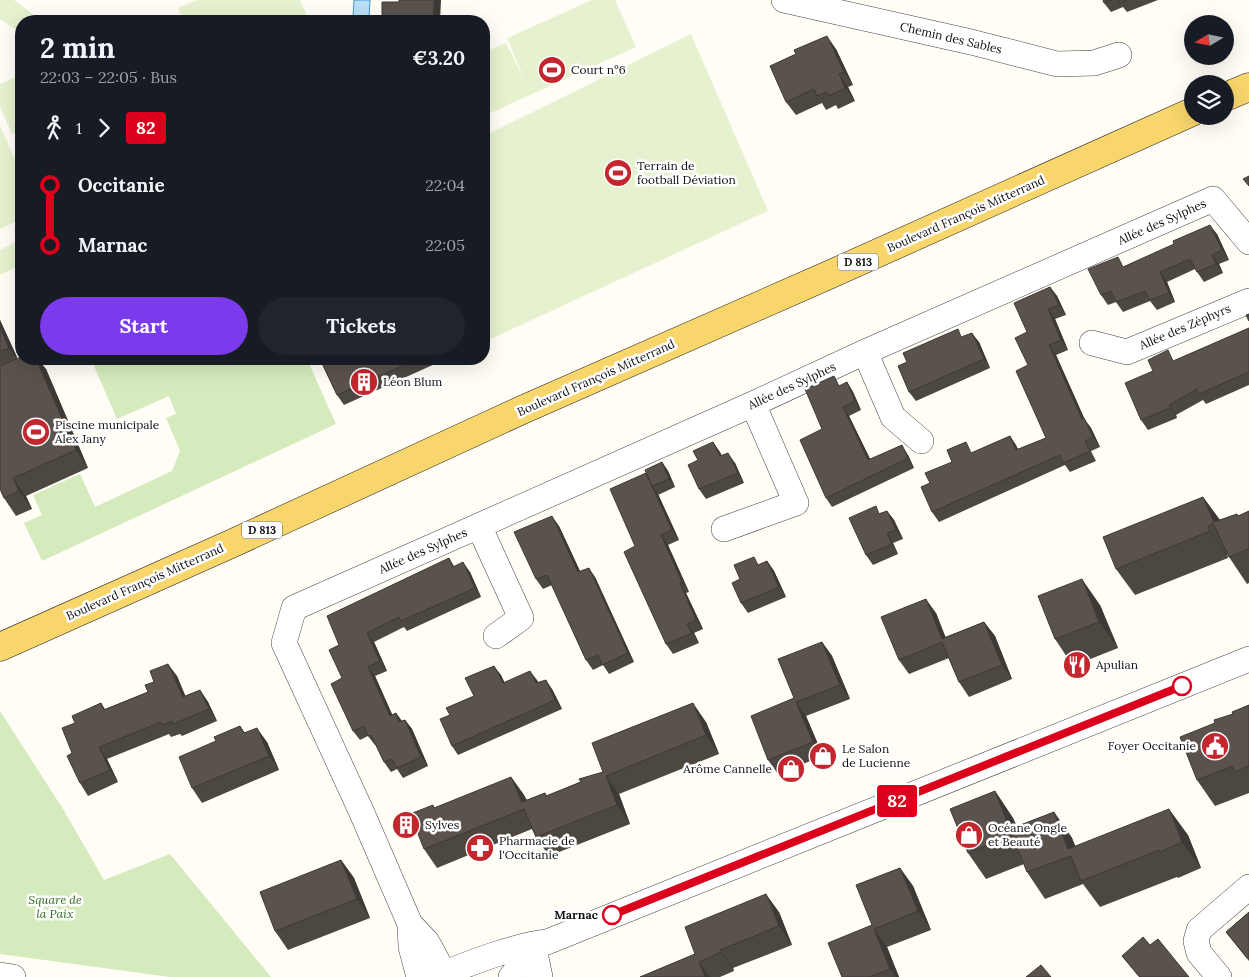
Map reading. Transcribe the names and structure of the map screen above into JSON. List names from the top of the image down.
{
  "streets": {
    "main road": ["Boulevard François Mitterrand", "D 813"],
    "street": ["Chemin des Sables", "Allée des Sylphes", "Allée des Zéphyrs"]
  },
  "parks": ["Square de la Paix"],
  "places": {
    "sports": ["Court n°6", "Terrain de football Déviation", "Piscine municipale Alex Jany"],
    "building": ["Léon Blum", "Sylves"],
    "restaurant": ["Apulian"],
    "public building": ["Foyer Occitanie"],
    "shop": ["Le Salon de Lucienne", "Arôme Cannelle", "Océane Ongle et Beauté"],
    "pharmacy": ["Pharmacie de l'Occitanie"],
    "other": ["Marnac"]
  },
  "lines": ["bus line 82"],
  "north": "left",
  "page": {
    "on_map": "82",
    "heading": ["2 min", "22:03 – 22:05 · Bus", "€3.20"],
    "legs": ["1", "82"],
    "list": [
      {
        "name": "Occitanie",
        "value": "22:04"
      },
      {
        "name": "Marnac",
        "value": "22:05"
      }
    ],
    "buttons": ["Start", "Tickets"]
  }
}
